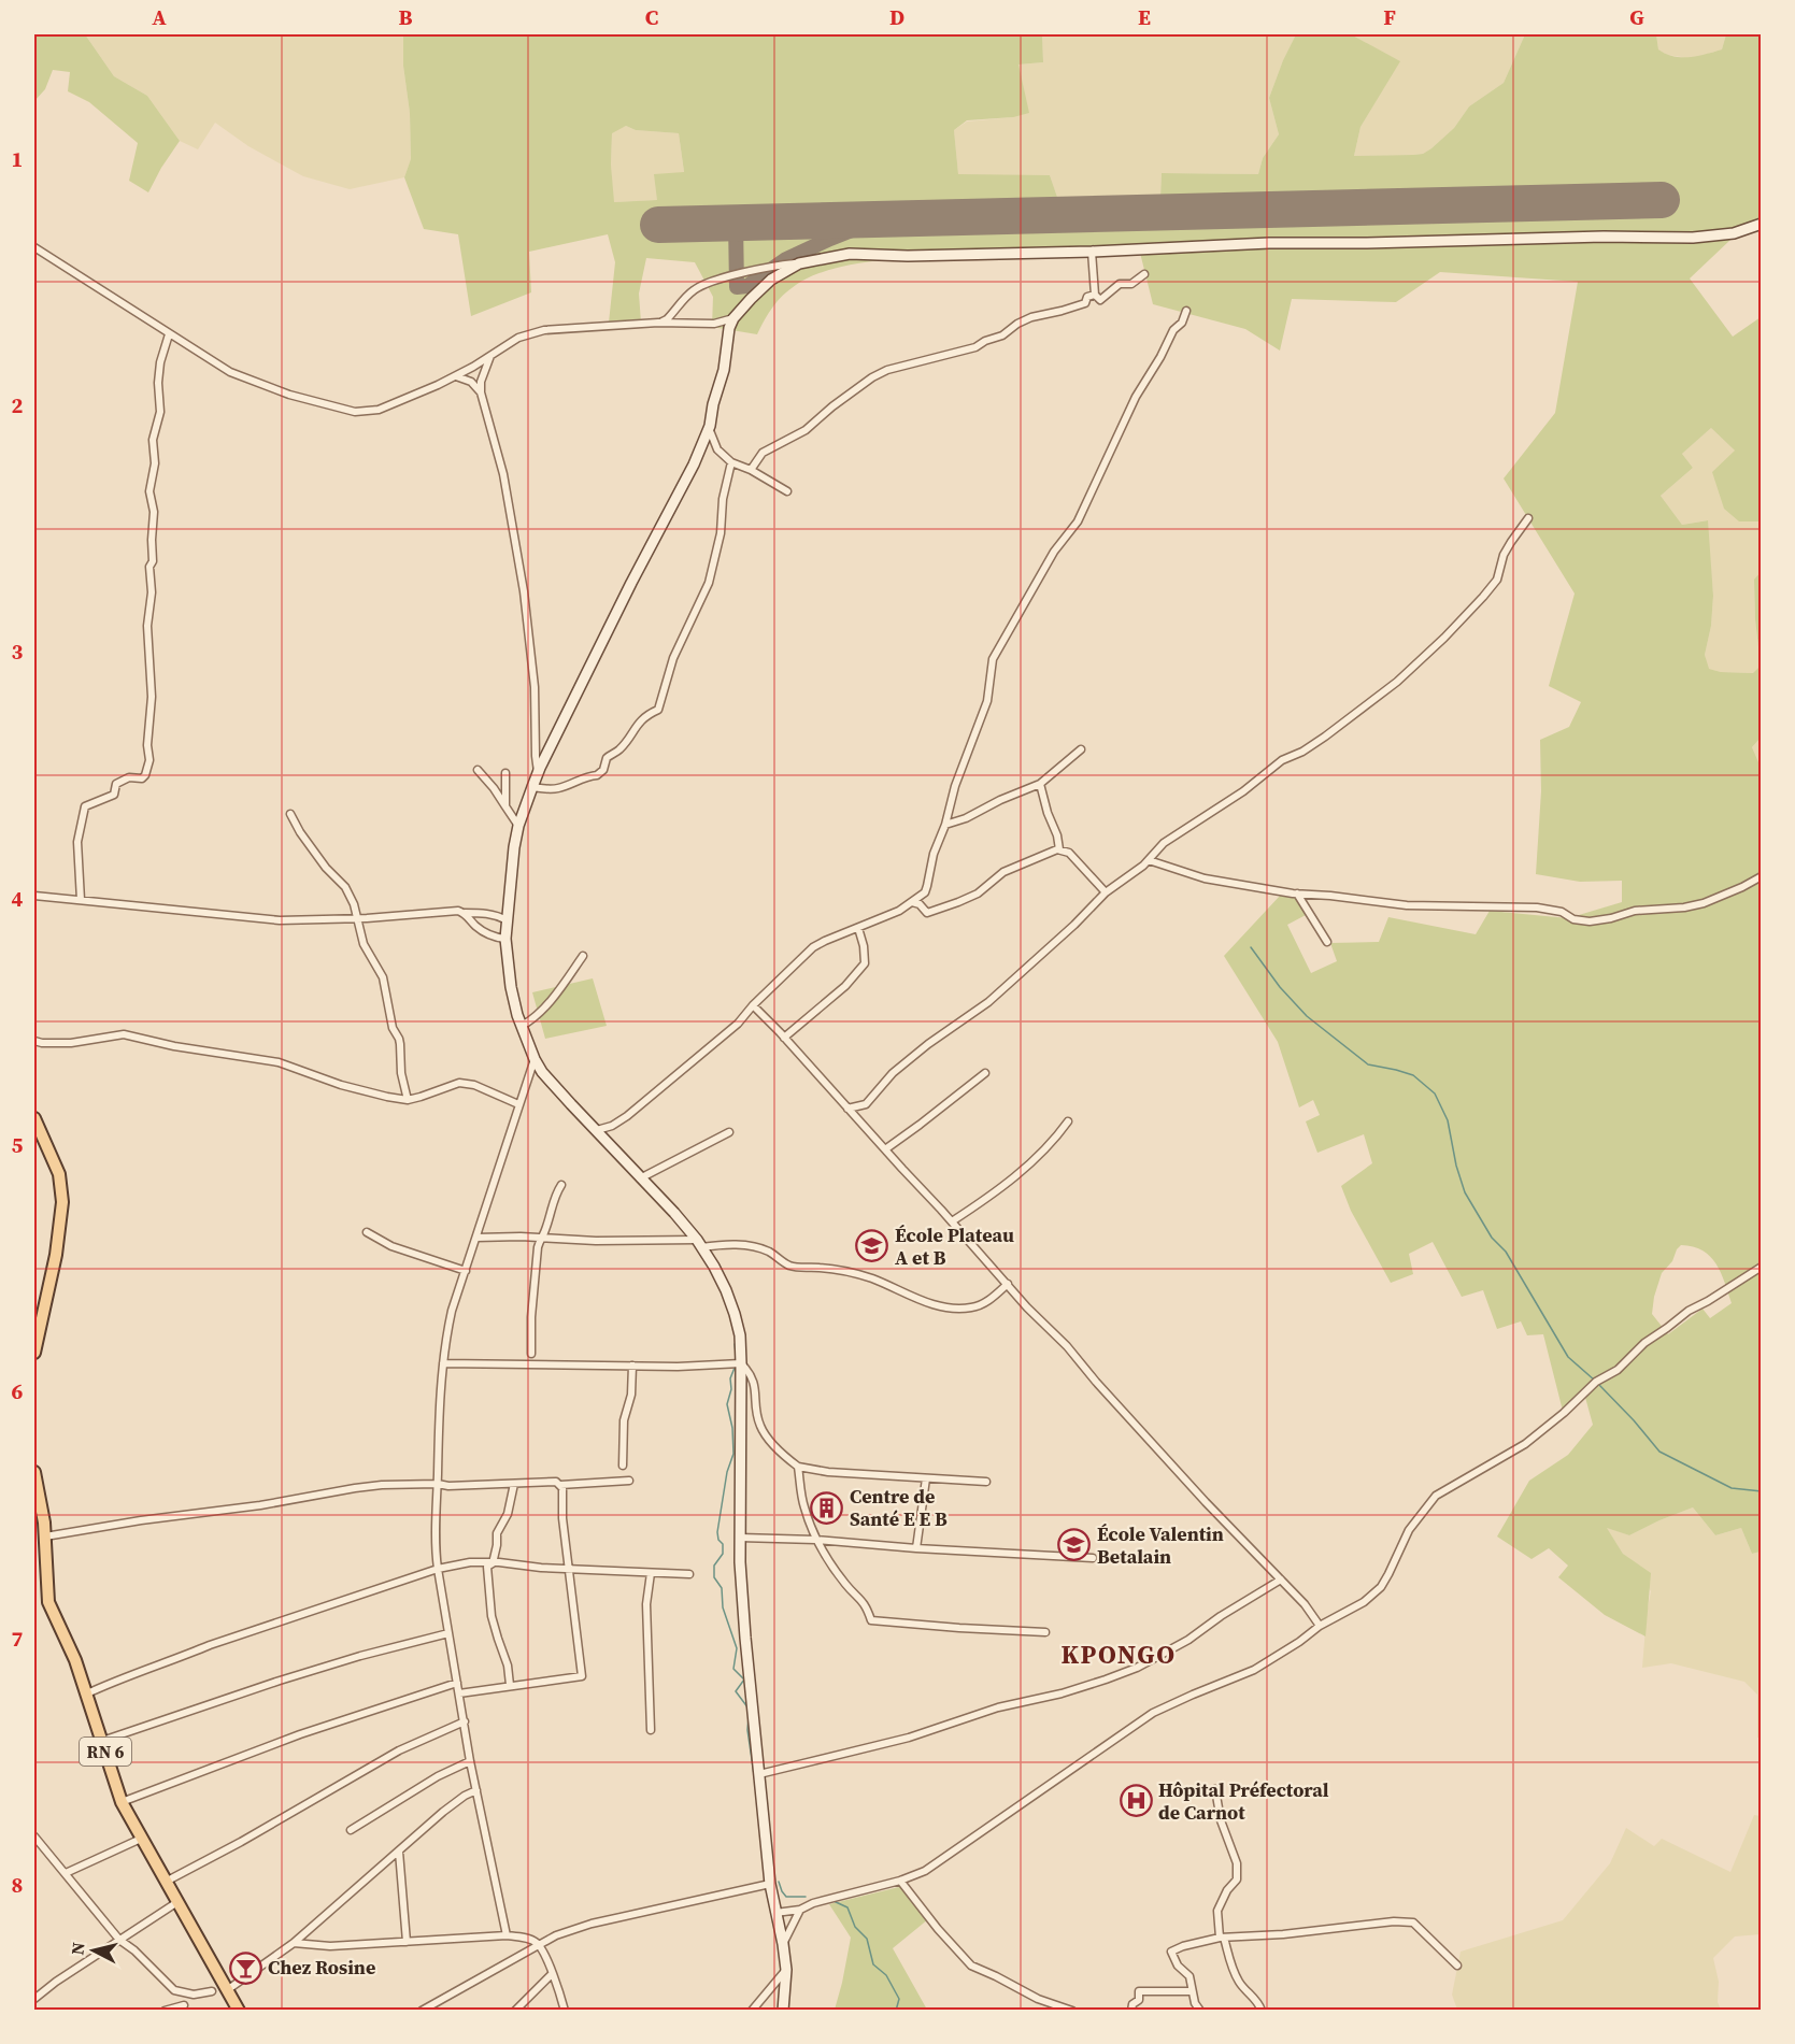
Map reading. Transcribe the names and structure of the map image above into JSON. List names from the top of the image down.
{
  "streets": {
    "main road": ["RN 6"]
  },
  "districts": ["KPONGO"],
  "places": {
    "school or university": ["École Plateau A et B", "École Valentin Betalain"],
    "building": ["Centre de Santé E E B"],
    "hospital": ["Hôpital Préfectoral de Carnot"],
    "bar": ["Chez Rosine"]
  },
  "north": "left",
  "grid": {
    "columns": [
      "A",
      "B",
      "C",
      "D",
      "E",
      "F",
      "G"
    ],
    "rows": [
      "1",
      "2",
      "3",
      "4",
      "5",
      "6",
      "7",
      "8"
    ]
  }
}
